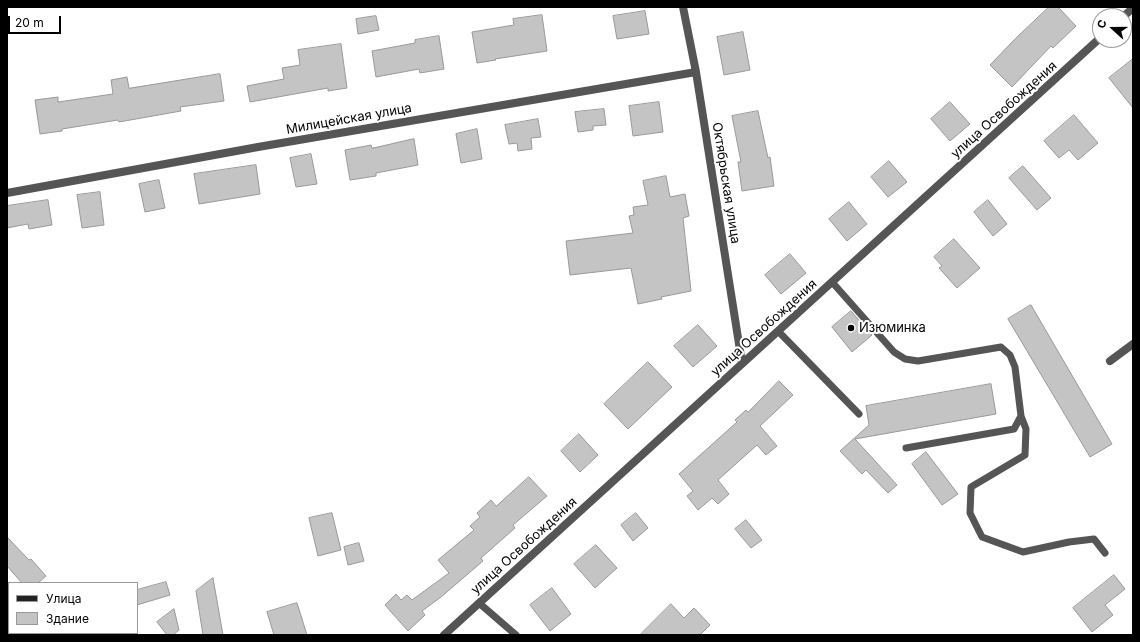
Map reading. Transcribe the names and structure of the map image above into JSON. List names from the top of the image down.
{
  "streets": {
    "street": ["улица Освобождения", "Милицейская улица", "Октябрьская улица"]
  },
  "crossings": [
    ["улица Освобождения", "Октябрьская улица"],
    ["Милицейская улица", "Октябрьская улица"]
  ],
  "places": ["Изюминка"],
  "legend": ["Улица", "Здание"],
  "scale_bar": "20 m",
  "north": "left"
}
